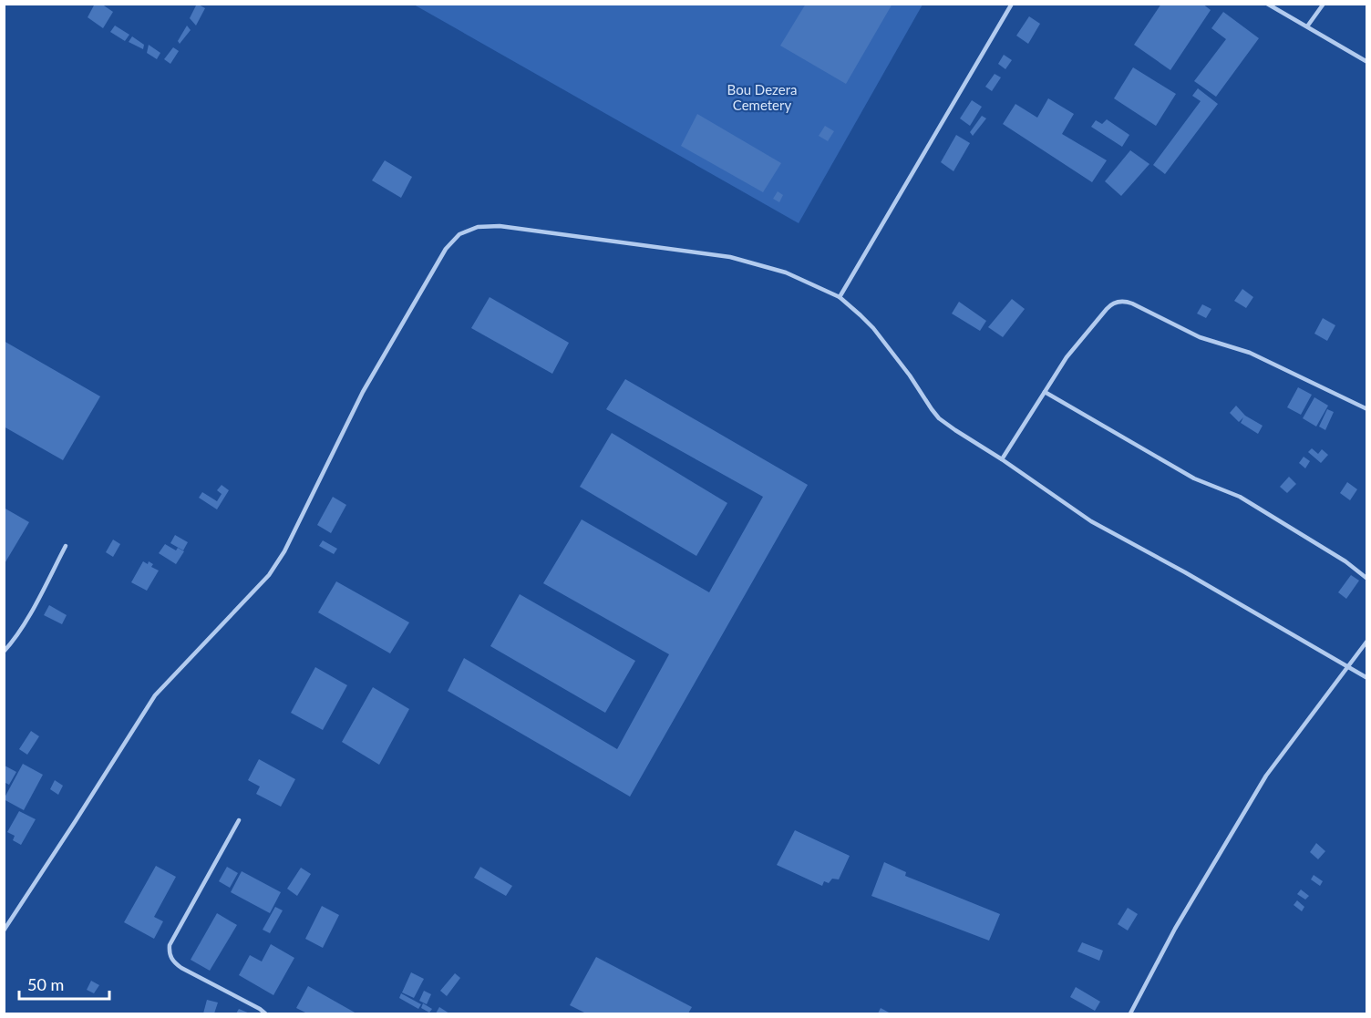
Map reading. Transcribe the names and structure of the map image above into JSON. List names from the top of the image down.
{
  "parks": ["Bou Dezera Cemetery"],
  "scale_bar": "50 m"
}
